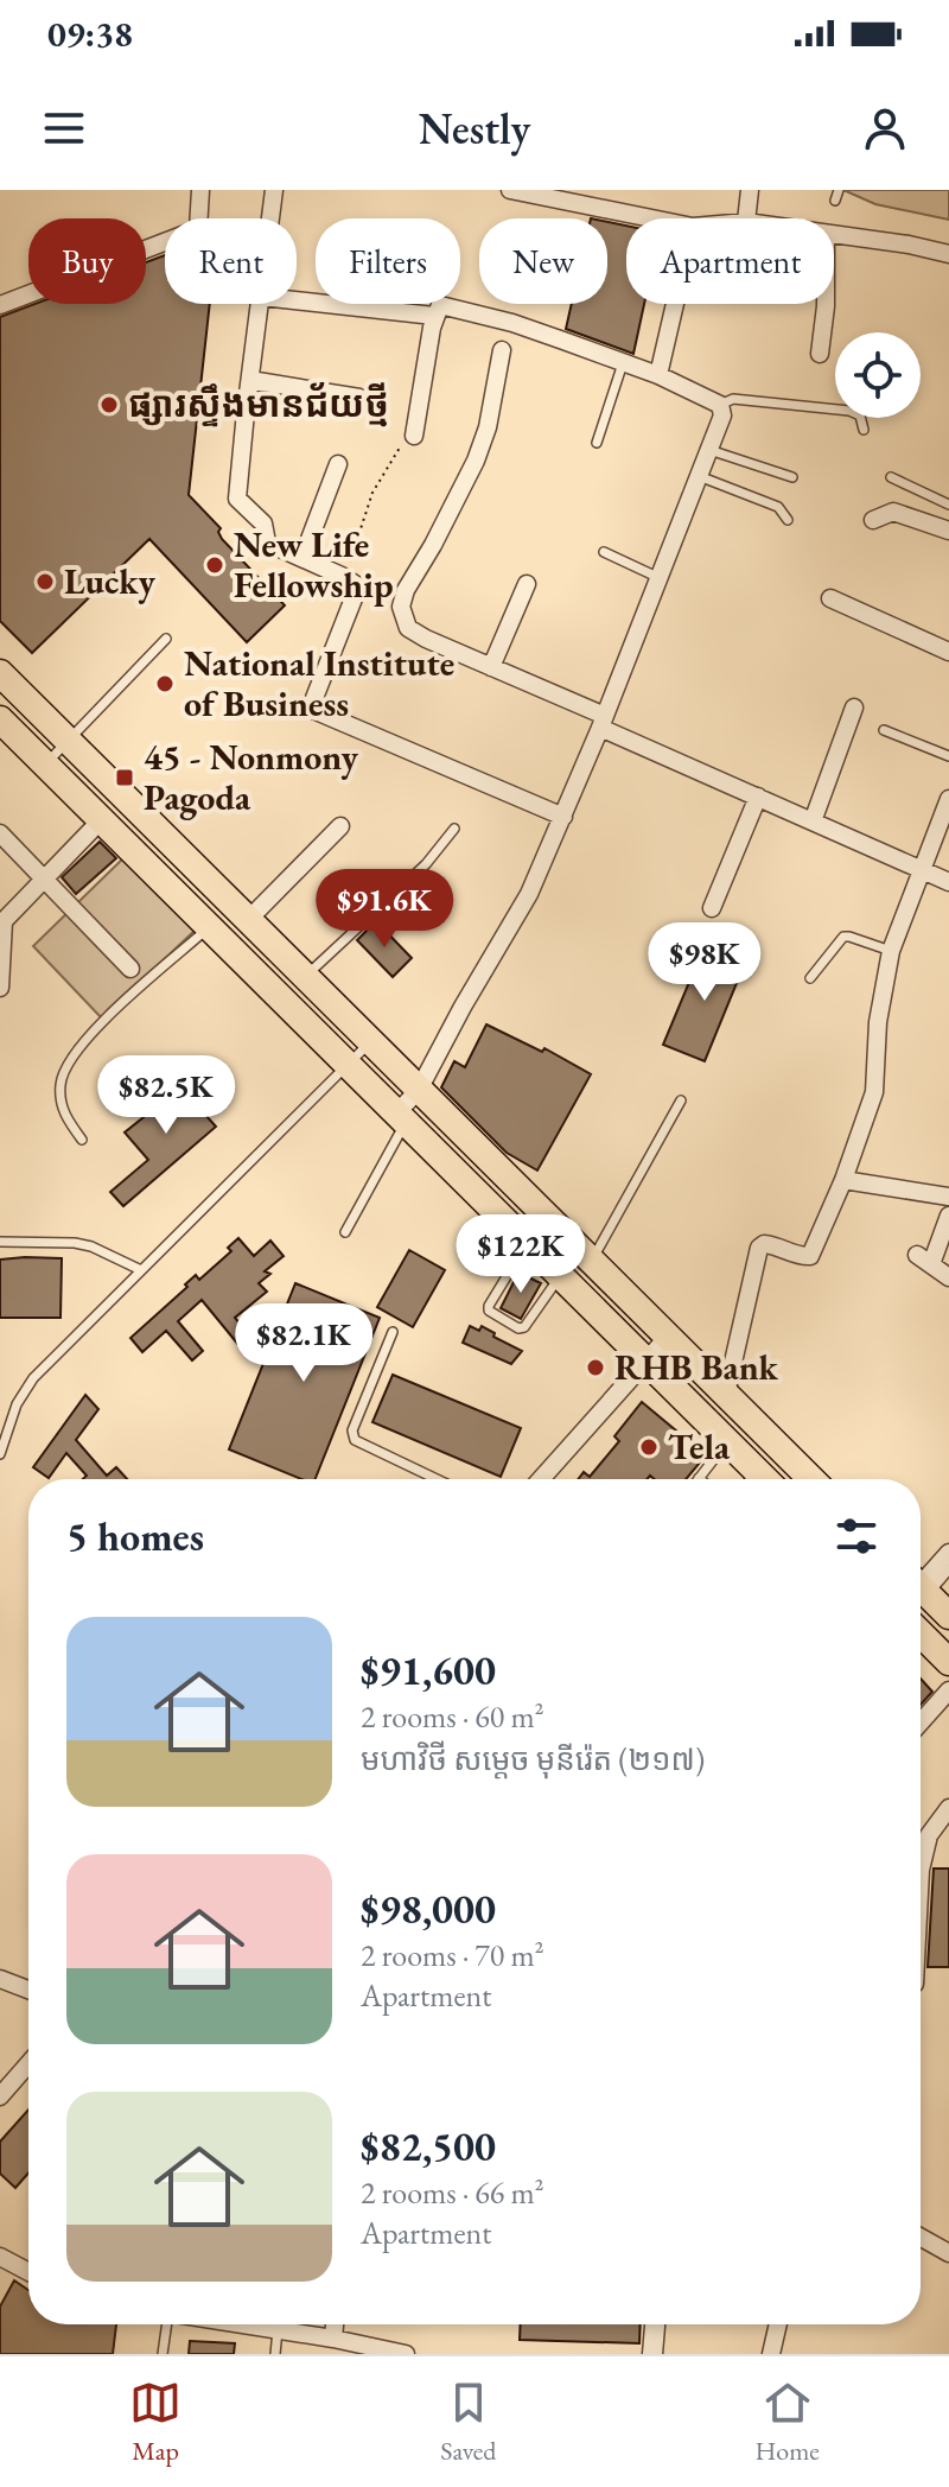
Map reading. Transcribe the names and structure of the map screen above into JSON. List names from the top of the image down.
{
  "places": {
    "other": [
      "ផ្សារស្ទឹងមានជ័យថ្មី",
      "New Life Fellowship",
      "Lucky",
      "National Institute of Business",
      "RHB Bank",
      "Tela"
    ],
    "transit": ["45 - Nonmony Pagoda"]
  },
  "page": {
    "status": "09:38",
    "header": "Nestly",
    "chip": [
      "Buy",
      "Rent",
      "Filters",
      "New",
      "Apartment"
    ],
    "price": [
      "$91.6K",
      "$98K",
      "$82.5K",
      "$122K",
      "$82.1K"
    ],
    "heading": "5 homes",
    "list": [
      {
        "name": "$91,600",
        "note": "2 rooms · 60 m² · មហាវិថី សម្តេច មុនីរ៉េត (២១៧)"
      },
      {
        "name": "$98,000",
        "note": "2 rooms · 70 m² · Apartment"
      },
      {
        "name": "$82,500",
        "note": "2 rooms · 66 m² · Apartment"
      }
    ],
    "tabs": ["Map", "Saved", "Home"]
  }
}
